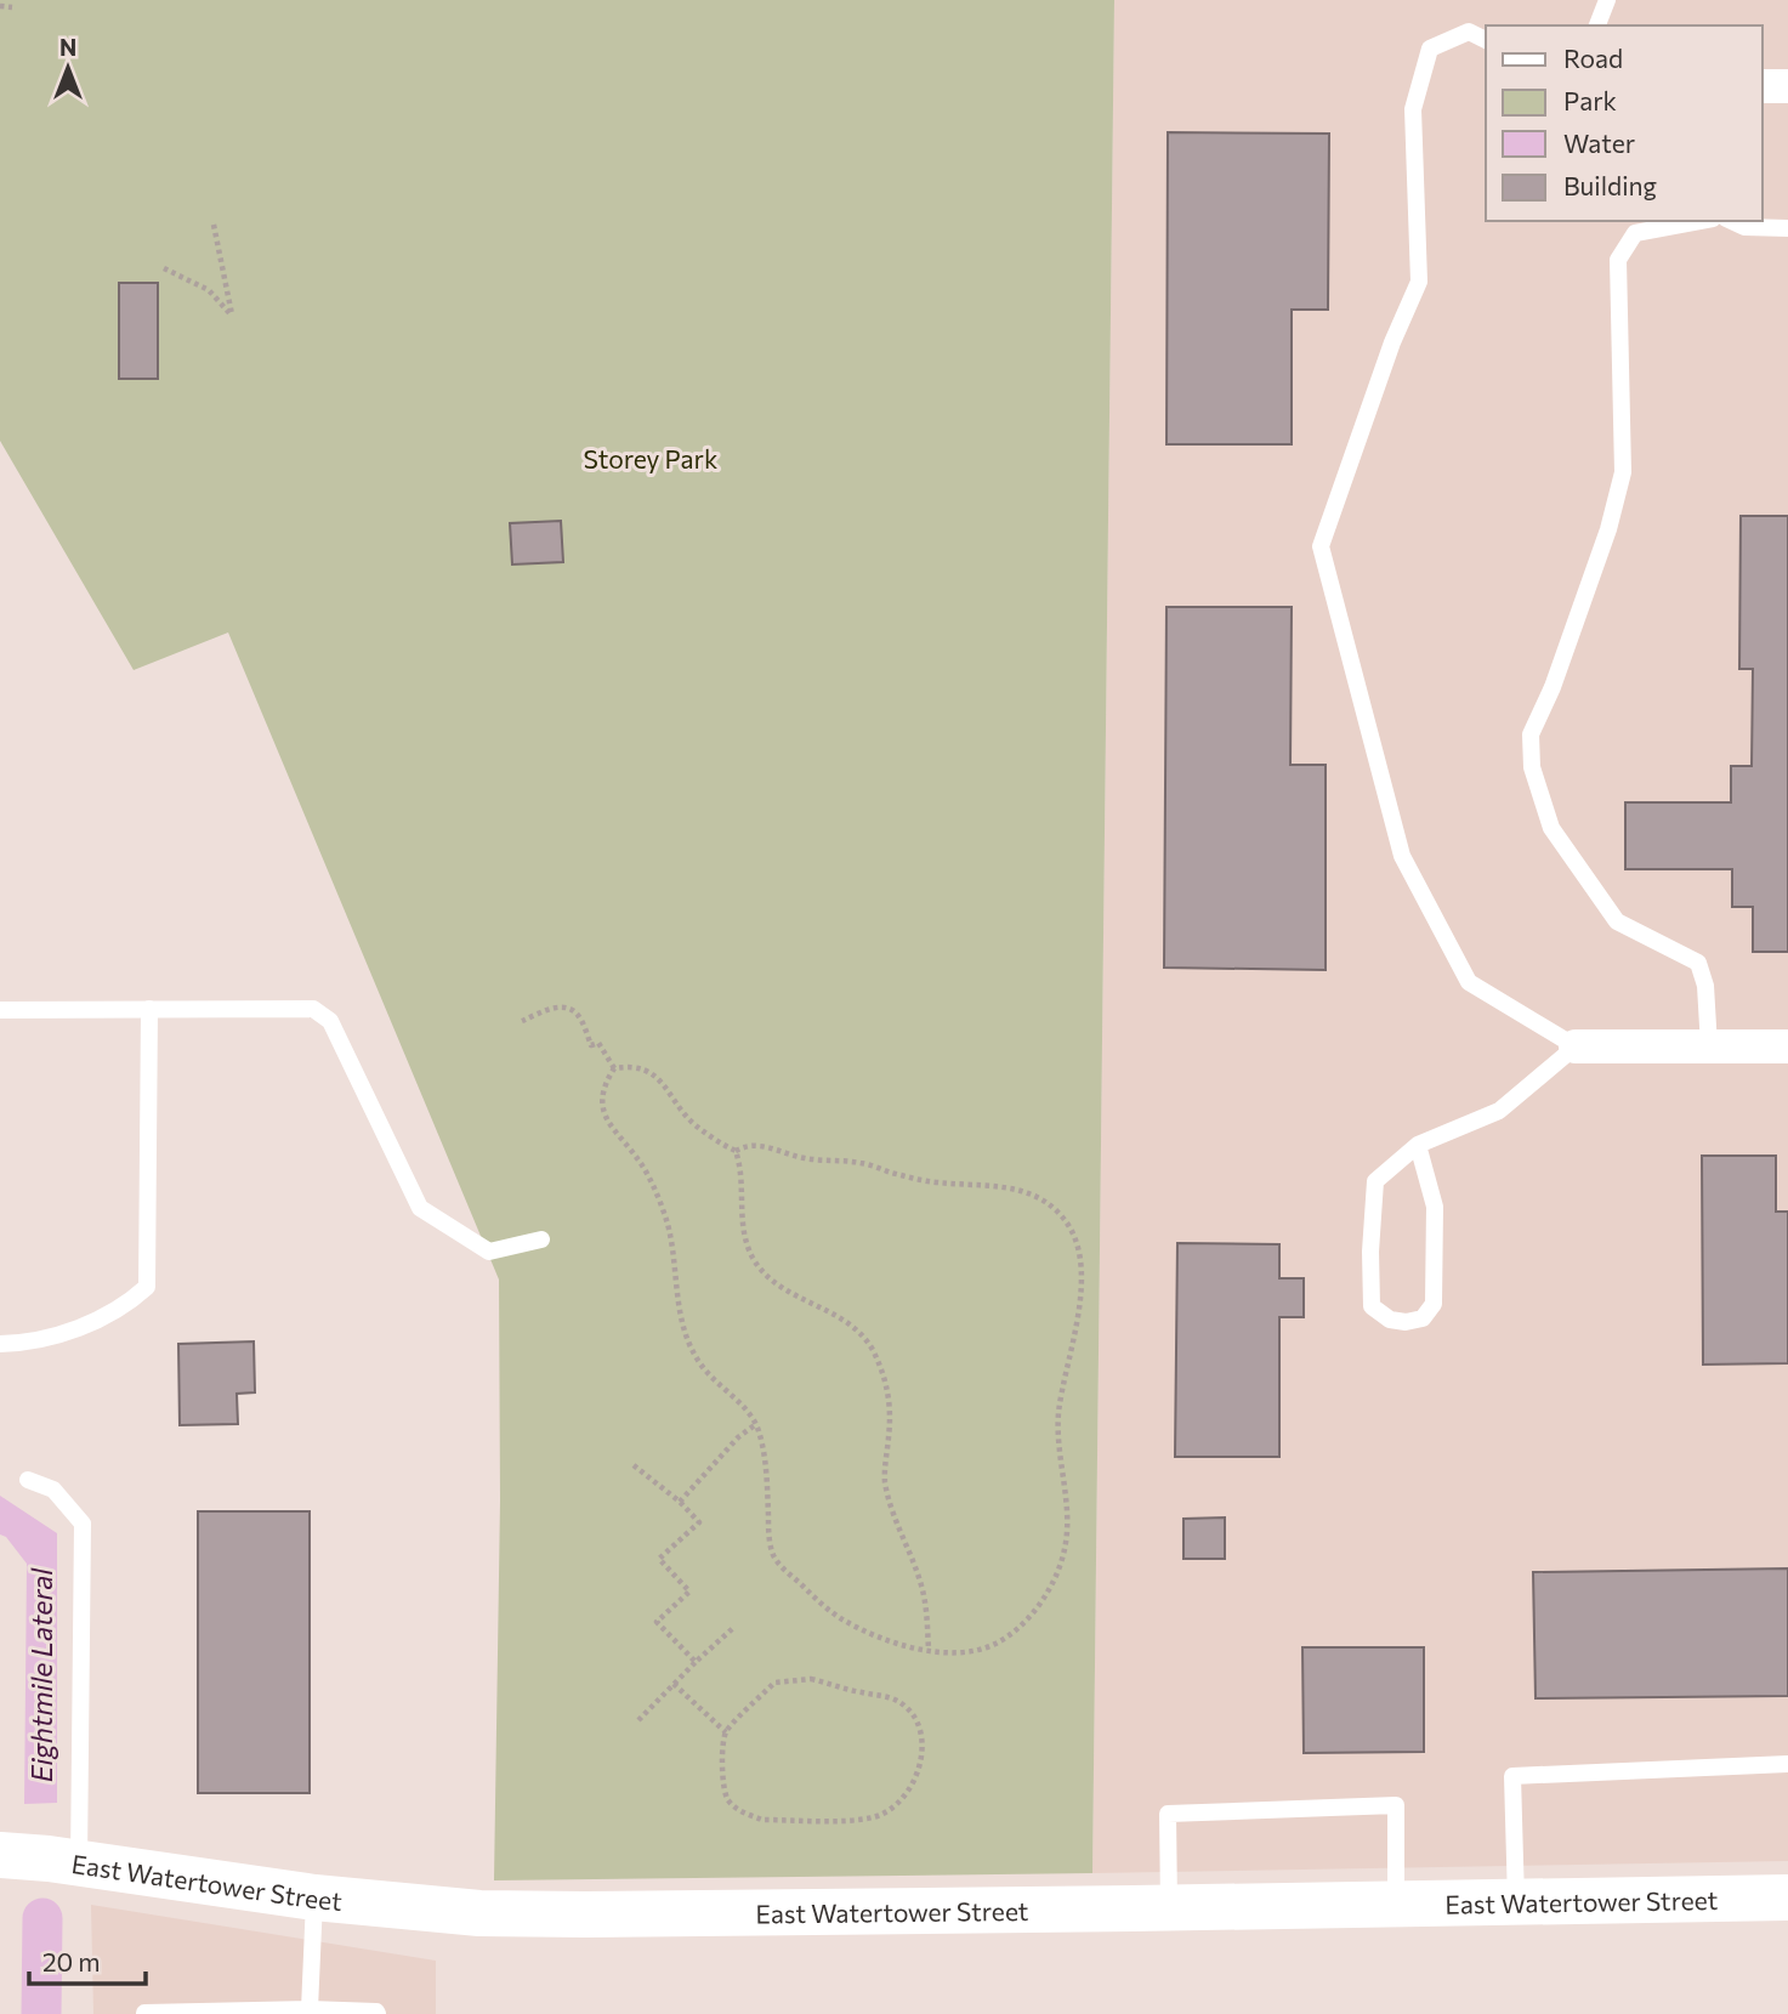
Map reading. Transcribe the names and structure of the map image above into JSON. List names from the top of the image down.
{
  "streets": {
    "street": ["East Watertower Street"]
  },
  "water": ["Eightmile Lateral"],
  "parks": ["Storey Park"],
  "legend": [
    "Road",
    "Park",
    "Water",
    "Building"
  ],
  "scale_bar": "20 m",
  "north": "top"
}
